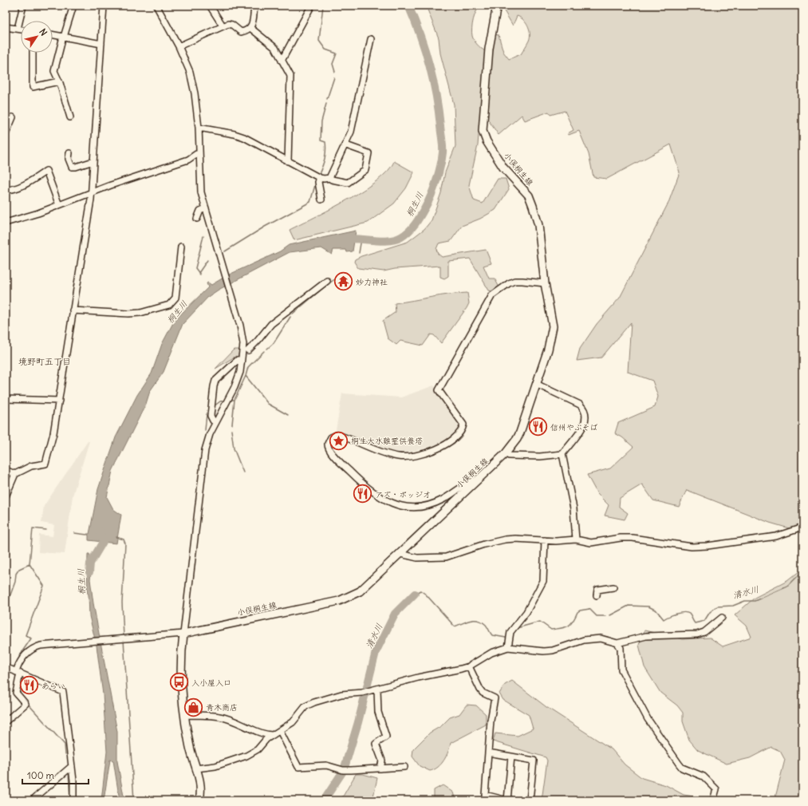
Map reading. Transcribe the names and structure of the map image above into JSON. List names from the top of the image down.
{
  "streets": {
    "main road": ["小俣桐生線"]
  },
  "districts": ["境野町五丁目"],
  "water": ["桐生川", "清水川"],
  "places": {
    "temple": ["妙力神社"],
    "restaurant": ["信州やぶそば", "アズ・ポッジオ", "あらい"],
    "place": ["桐生大水難霊供養塔"],
    "bus stop": ["入小屋入口"],
    "shop": ["青木商店"]
  },
  "scale_bar": "100 m",
  "north": "top right"
}
